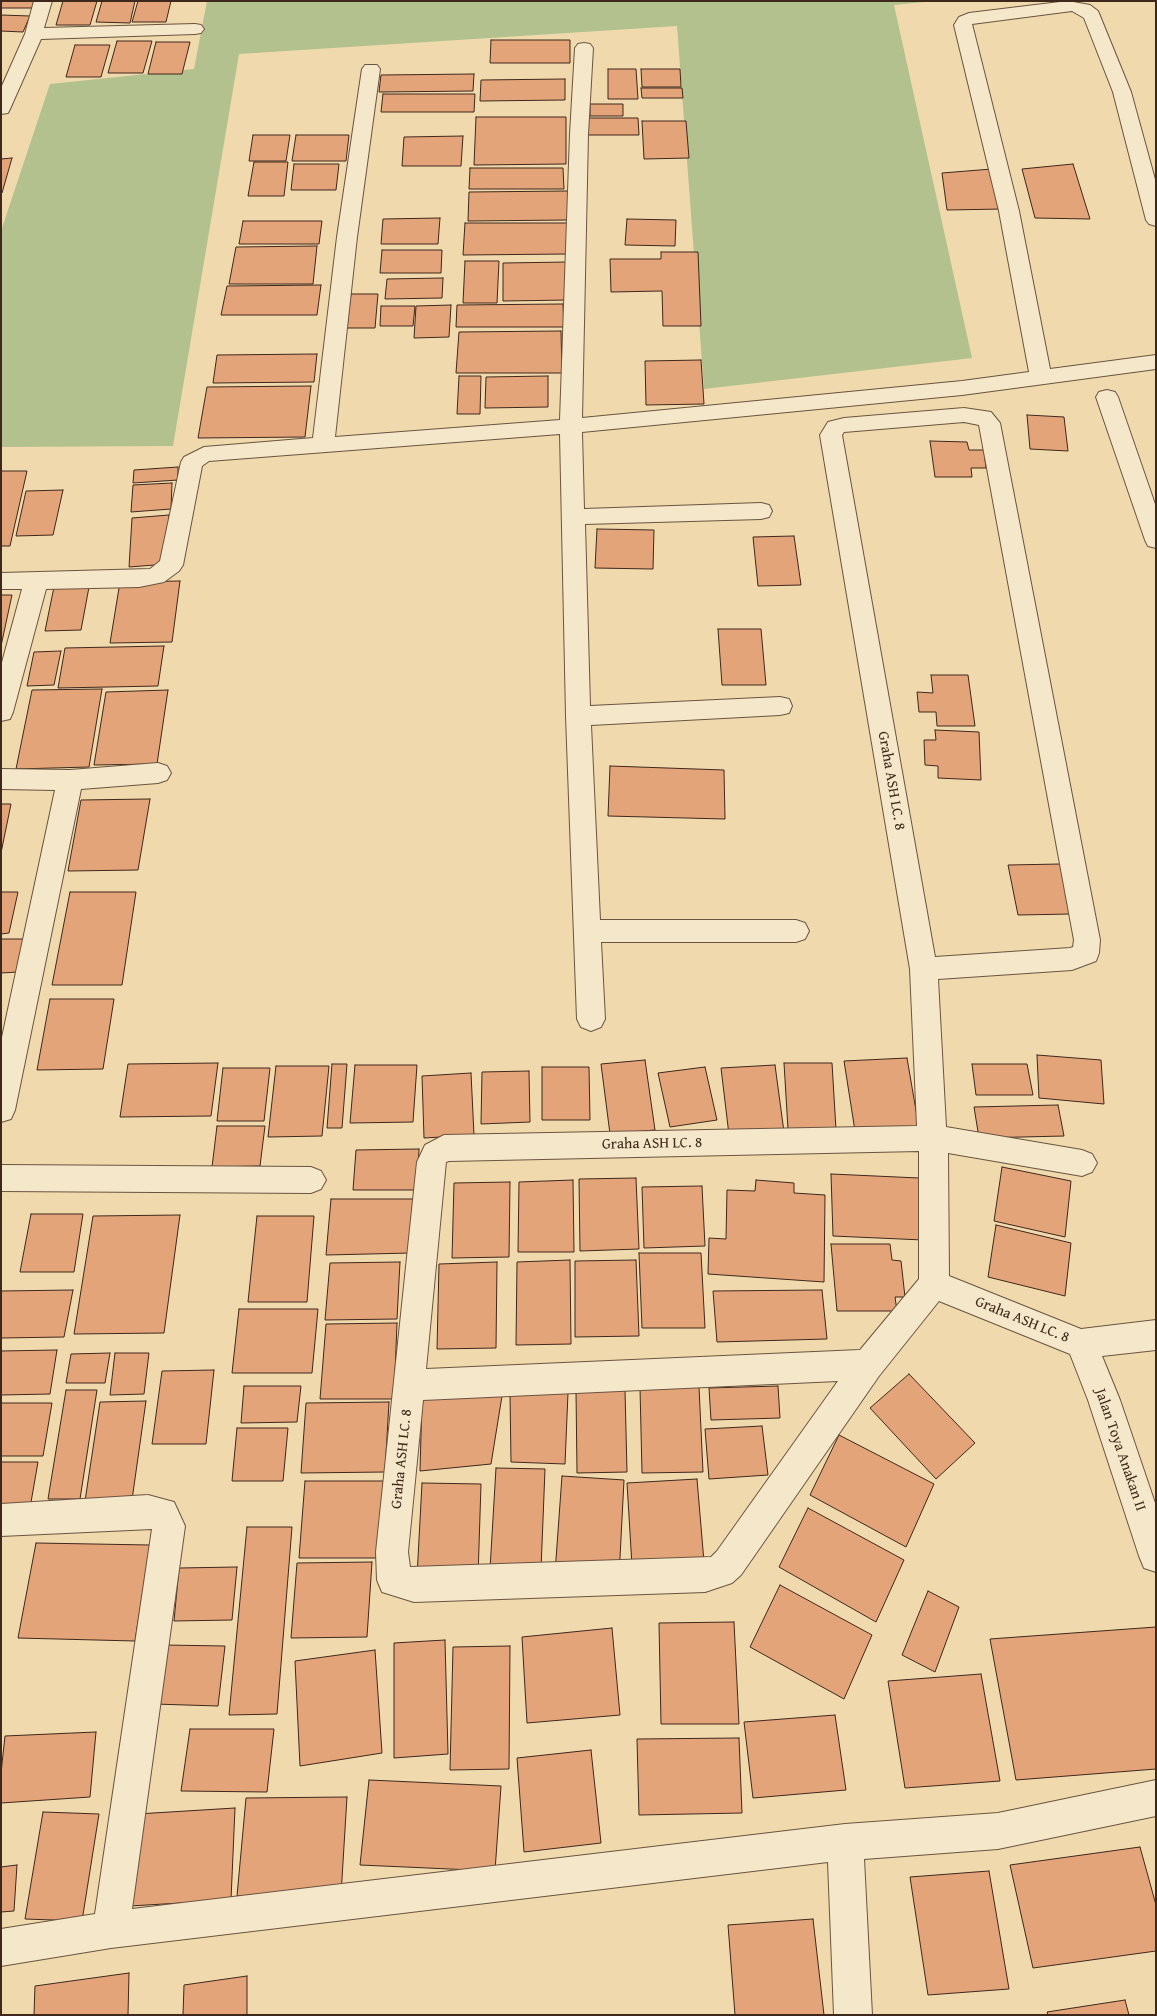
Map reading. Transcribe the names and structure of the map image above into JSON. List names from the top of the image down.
{
  "streets": {
    "street": ["Graha ASH LC. 8", "Jalan Toya Anakan II"]
  },
  "crossings": [
    ["Graha ASH LC. 8", "Jalan Toya Anakan II"]
  ]
}
